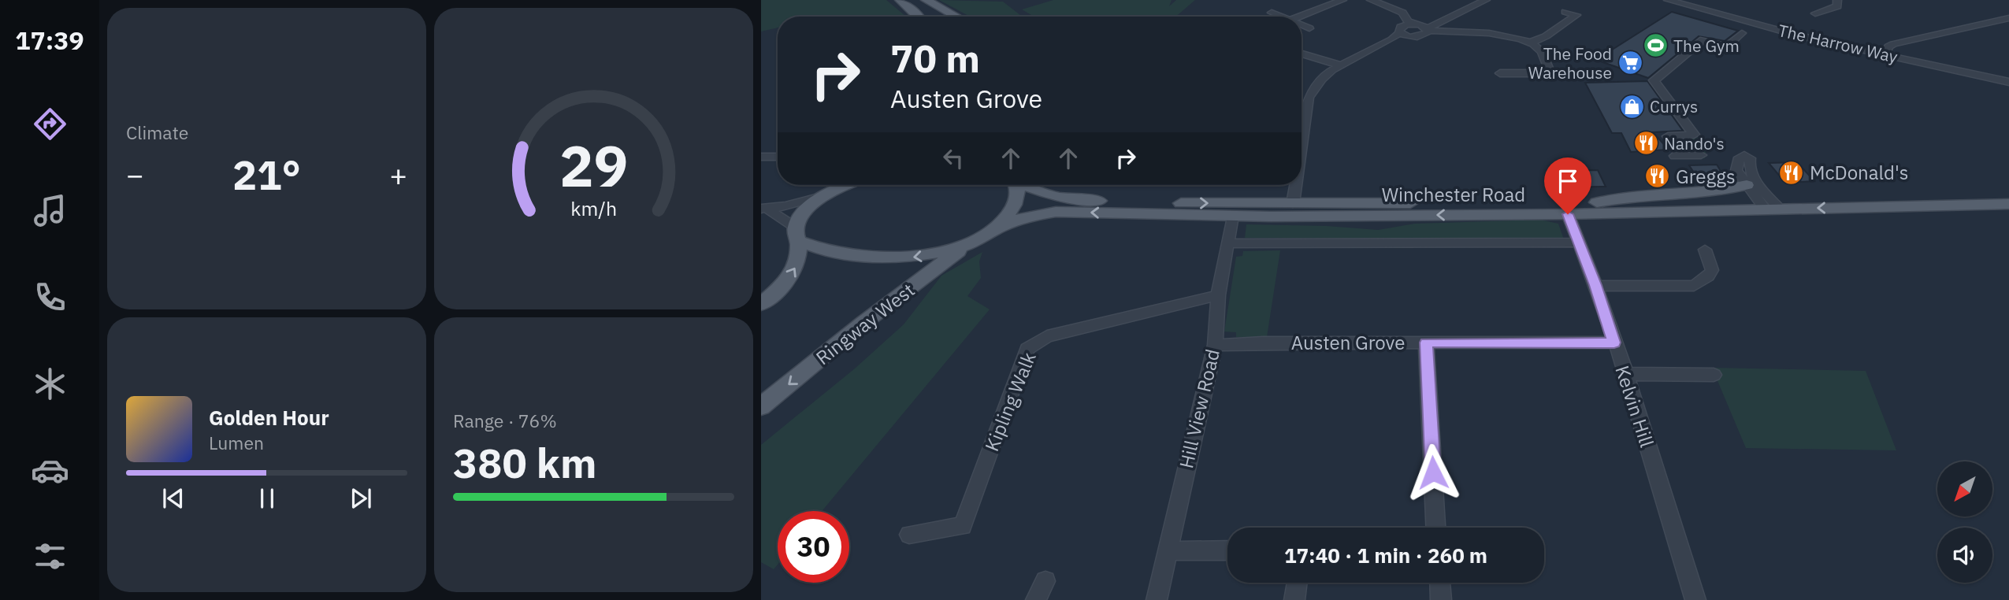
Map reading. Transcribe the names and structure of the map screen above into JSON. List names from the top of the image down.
{
  "streets": {
    "main road": ["Winchester Road", "Ringway West"],
    "street": [
      "The Harrow Way",
      "Austen Grove",
      "Kipling Walk",
      "Kelvin Hill",
      "Hill View Road"
    ]
  },
  "crossings": [
    ["Winchester Road", "Ringway West"],
    ["Winchester Road", "Kelvin Hill"],
    ["Winchester Road", "Hill View Road"],
    ["Austen Grove", "Kelvin Hill"],
    ["Austen Grove", "Hill View Road"],
    ["Kipling Walk", "Hill View Road"]
  ],
  "one_way": ["Ringway West"],
  "places": {
    "sports": ["The Gym"],
    "supermarket": ["The Food Warehouse"],
    "shop": ["Currys"],
    "restaurant": ["Nando's", "McDonald's", "Greggs"]
  },
  "north": "bottom left",
  "page": {
    "tabs": "17:39",
    "tile": [
      "Climate",
      ["Range · 76%", "380 km"]
    ],
    "turn": ["70 m", "Austen Grove"],
    "heat": ["−", "21°", "+"],
    "song": ["Golden Hour", "Lumen"],
    "limit": "30",
    "trip": "17:40 · 1 min · 260 m",
    "gauge": ["29", "km/h"]
  }
}
